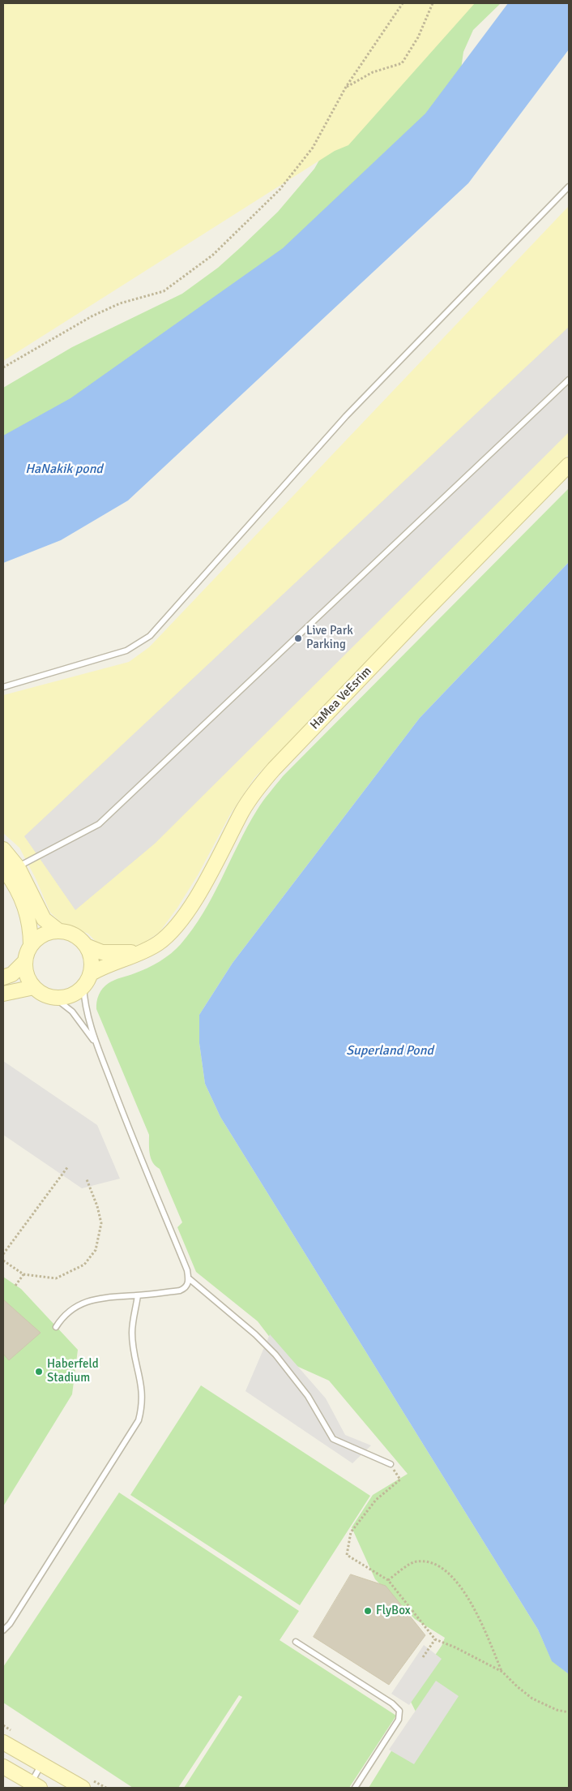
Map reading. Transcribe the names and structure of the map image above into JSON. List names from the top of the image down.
{
  "streets": {
    "street": ["HaMea VeEsrim"]
  },
  "water": ["HaNakik pond", "Superland Pond"],
  "places": ["Live Park Parking", "Haberfeld Stadium", "FlyBox"]
}
